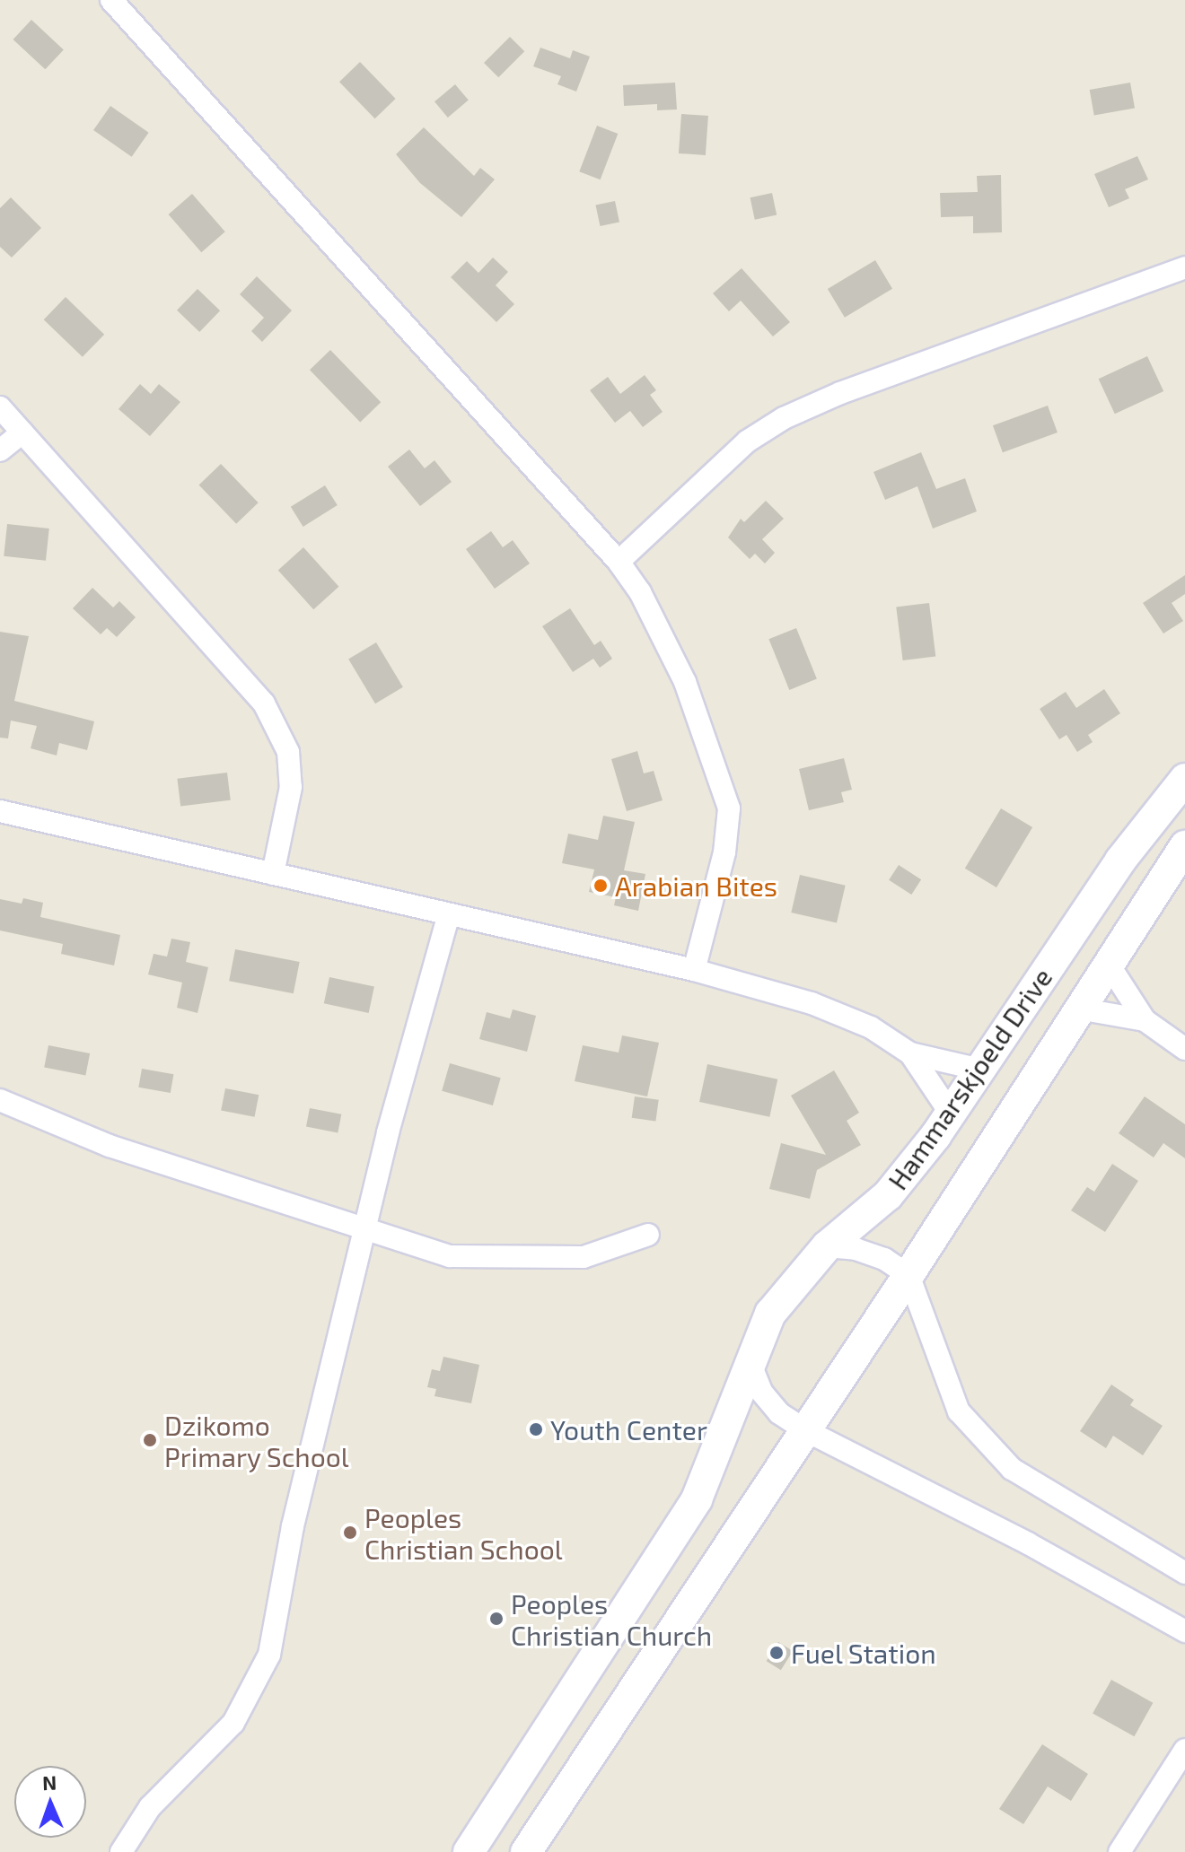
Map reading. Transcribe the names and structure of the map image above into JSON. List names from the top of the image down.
{
  "streets": {
    "main road": ["Hammarskjoeld Drive"]
  },
  "places": [
    "Arabian Bites",
    "Youth Center",
    "Dzikomo Primary School",
    "Peoples Christian School",
    "Peoples Christian Church",
    "Fuel Station"
  ],
  "north": "top"
}
